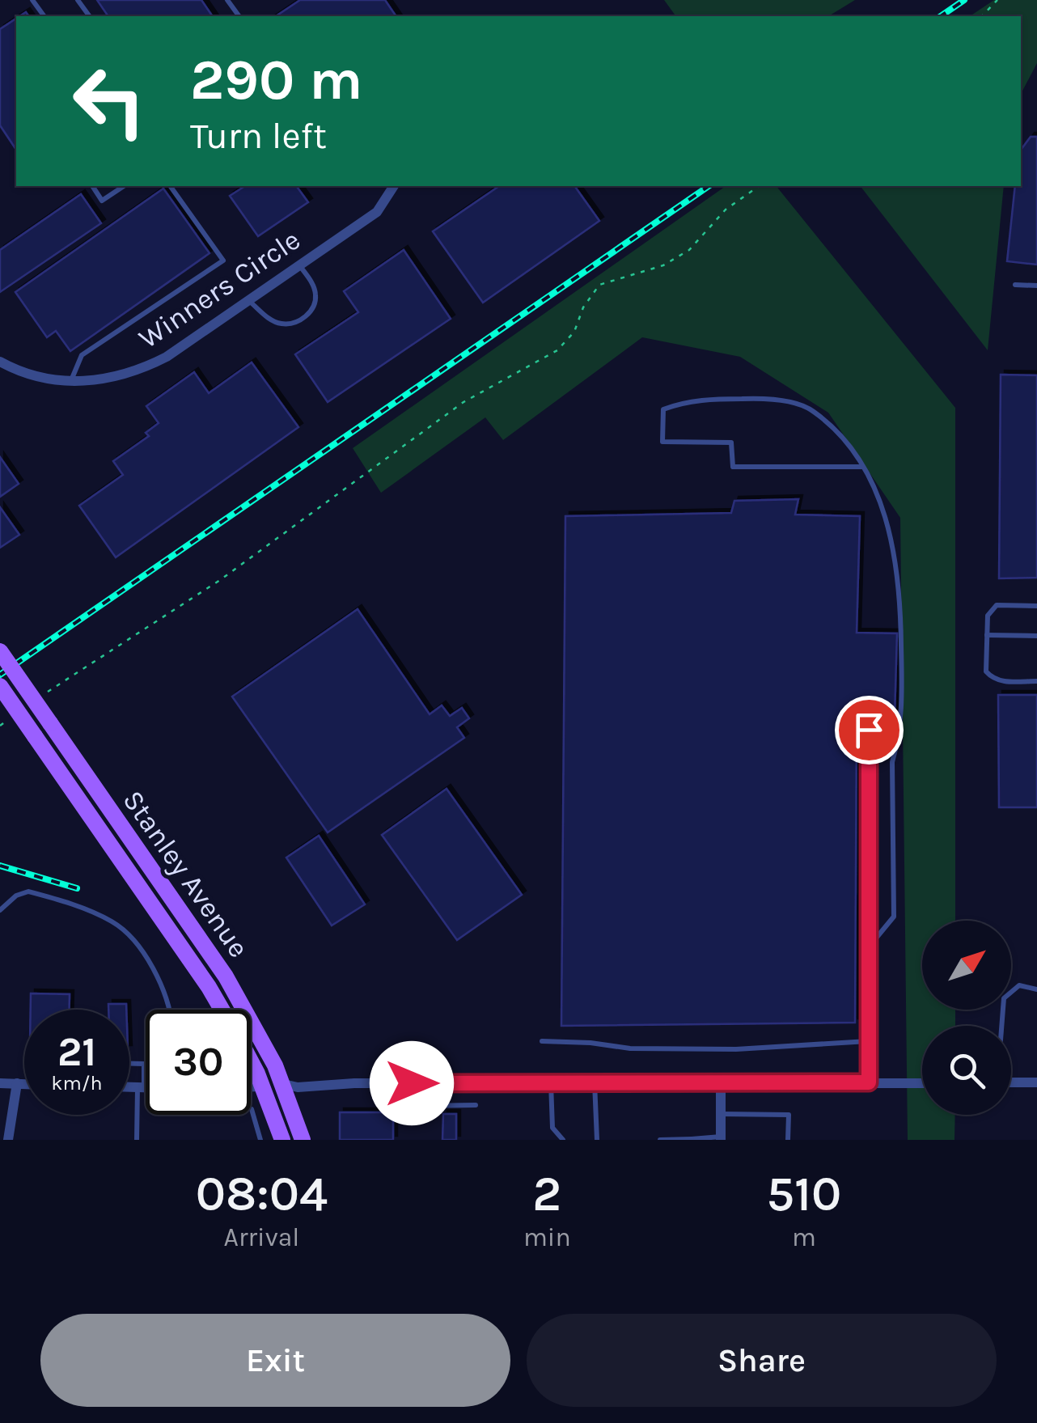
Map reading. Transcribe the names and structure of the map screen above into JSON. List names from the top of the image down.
{
  "streets": {
    "main road": ["Stanley Avenue"],
    "street": ["Winners Circle"]
  },
  "north": "top right",
  "page": {
    "turn": ["290 m", "Turn left"],
    "speed": "21 km/h",
    "limit": "30",
    "eta": [
      "08:04",
      "Arrival",
      "2",
      "min",
      "510",
      "m"
    ],
    "buttons": ["Exit", "Share"]
  }
}
